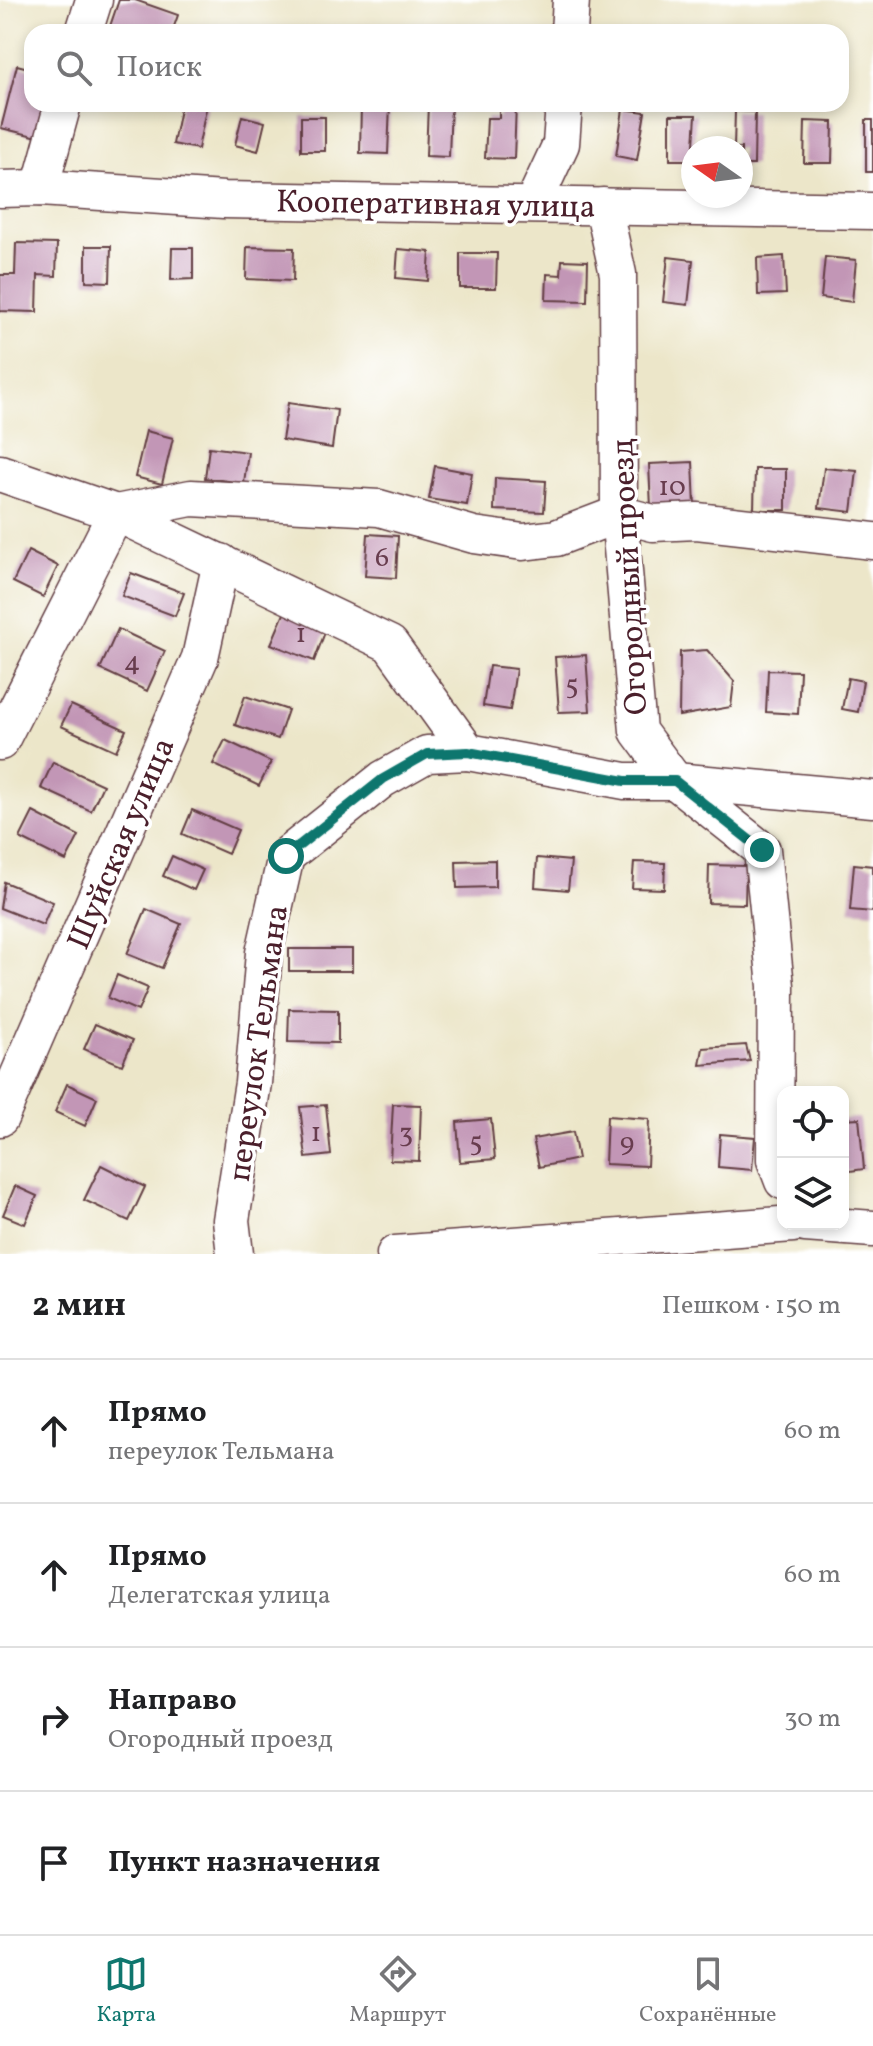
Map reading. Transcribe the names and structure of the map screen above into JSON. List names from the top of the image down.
{
  "streets": {
    "street": [
      "Кооперативная улица",
      "Огородный проезд",
      "Шуйская улица",
      "переулок Тельмана"
    ]
  },
  "crossings": [
    ["Кооперативная улица", "Огородный проезд"],
    ["Огородный проезд", "переулок Тельмана"]
  ],
  "house_numbers": [
    "10",
    "6",
    "1",
    "4",
    "5",
    "1",
    "3",
    "5",
    "9"
  ],
  "north": "left",
  "page": {
    "search": "Поиск",
    "heading": ["2 мин", "Пешком · 150 m"],
    "list": [
      ["Прямо", "переулок Тельмана", "60 m"],
      ["Прямо", "Делегатская улица", "60 m"],
      ["Направо", "Огородный проезд", "30 m"],
      "Пункт назначения"
    ],
    "nav": ["Карта", "Маршрут", "Сохранённые"]
  }
}
